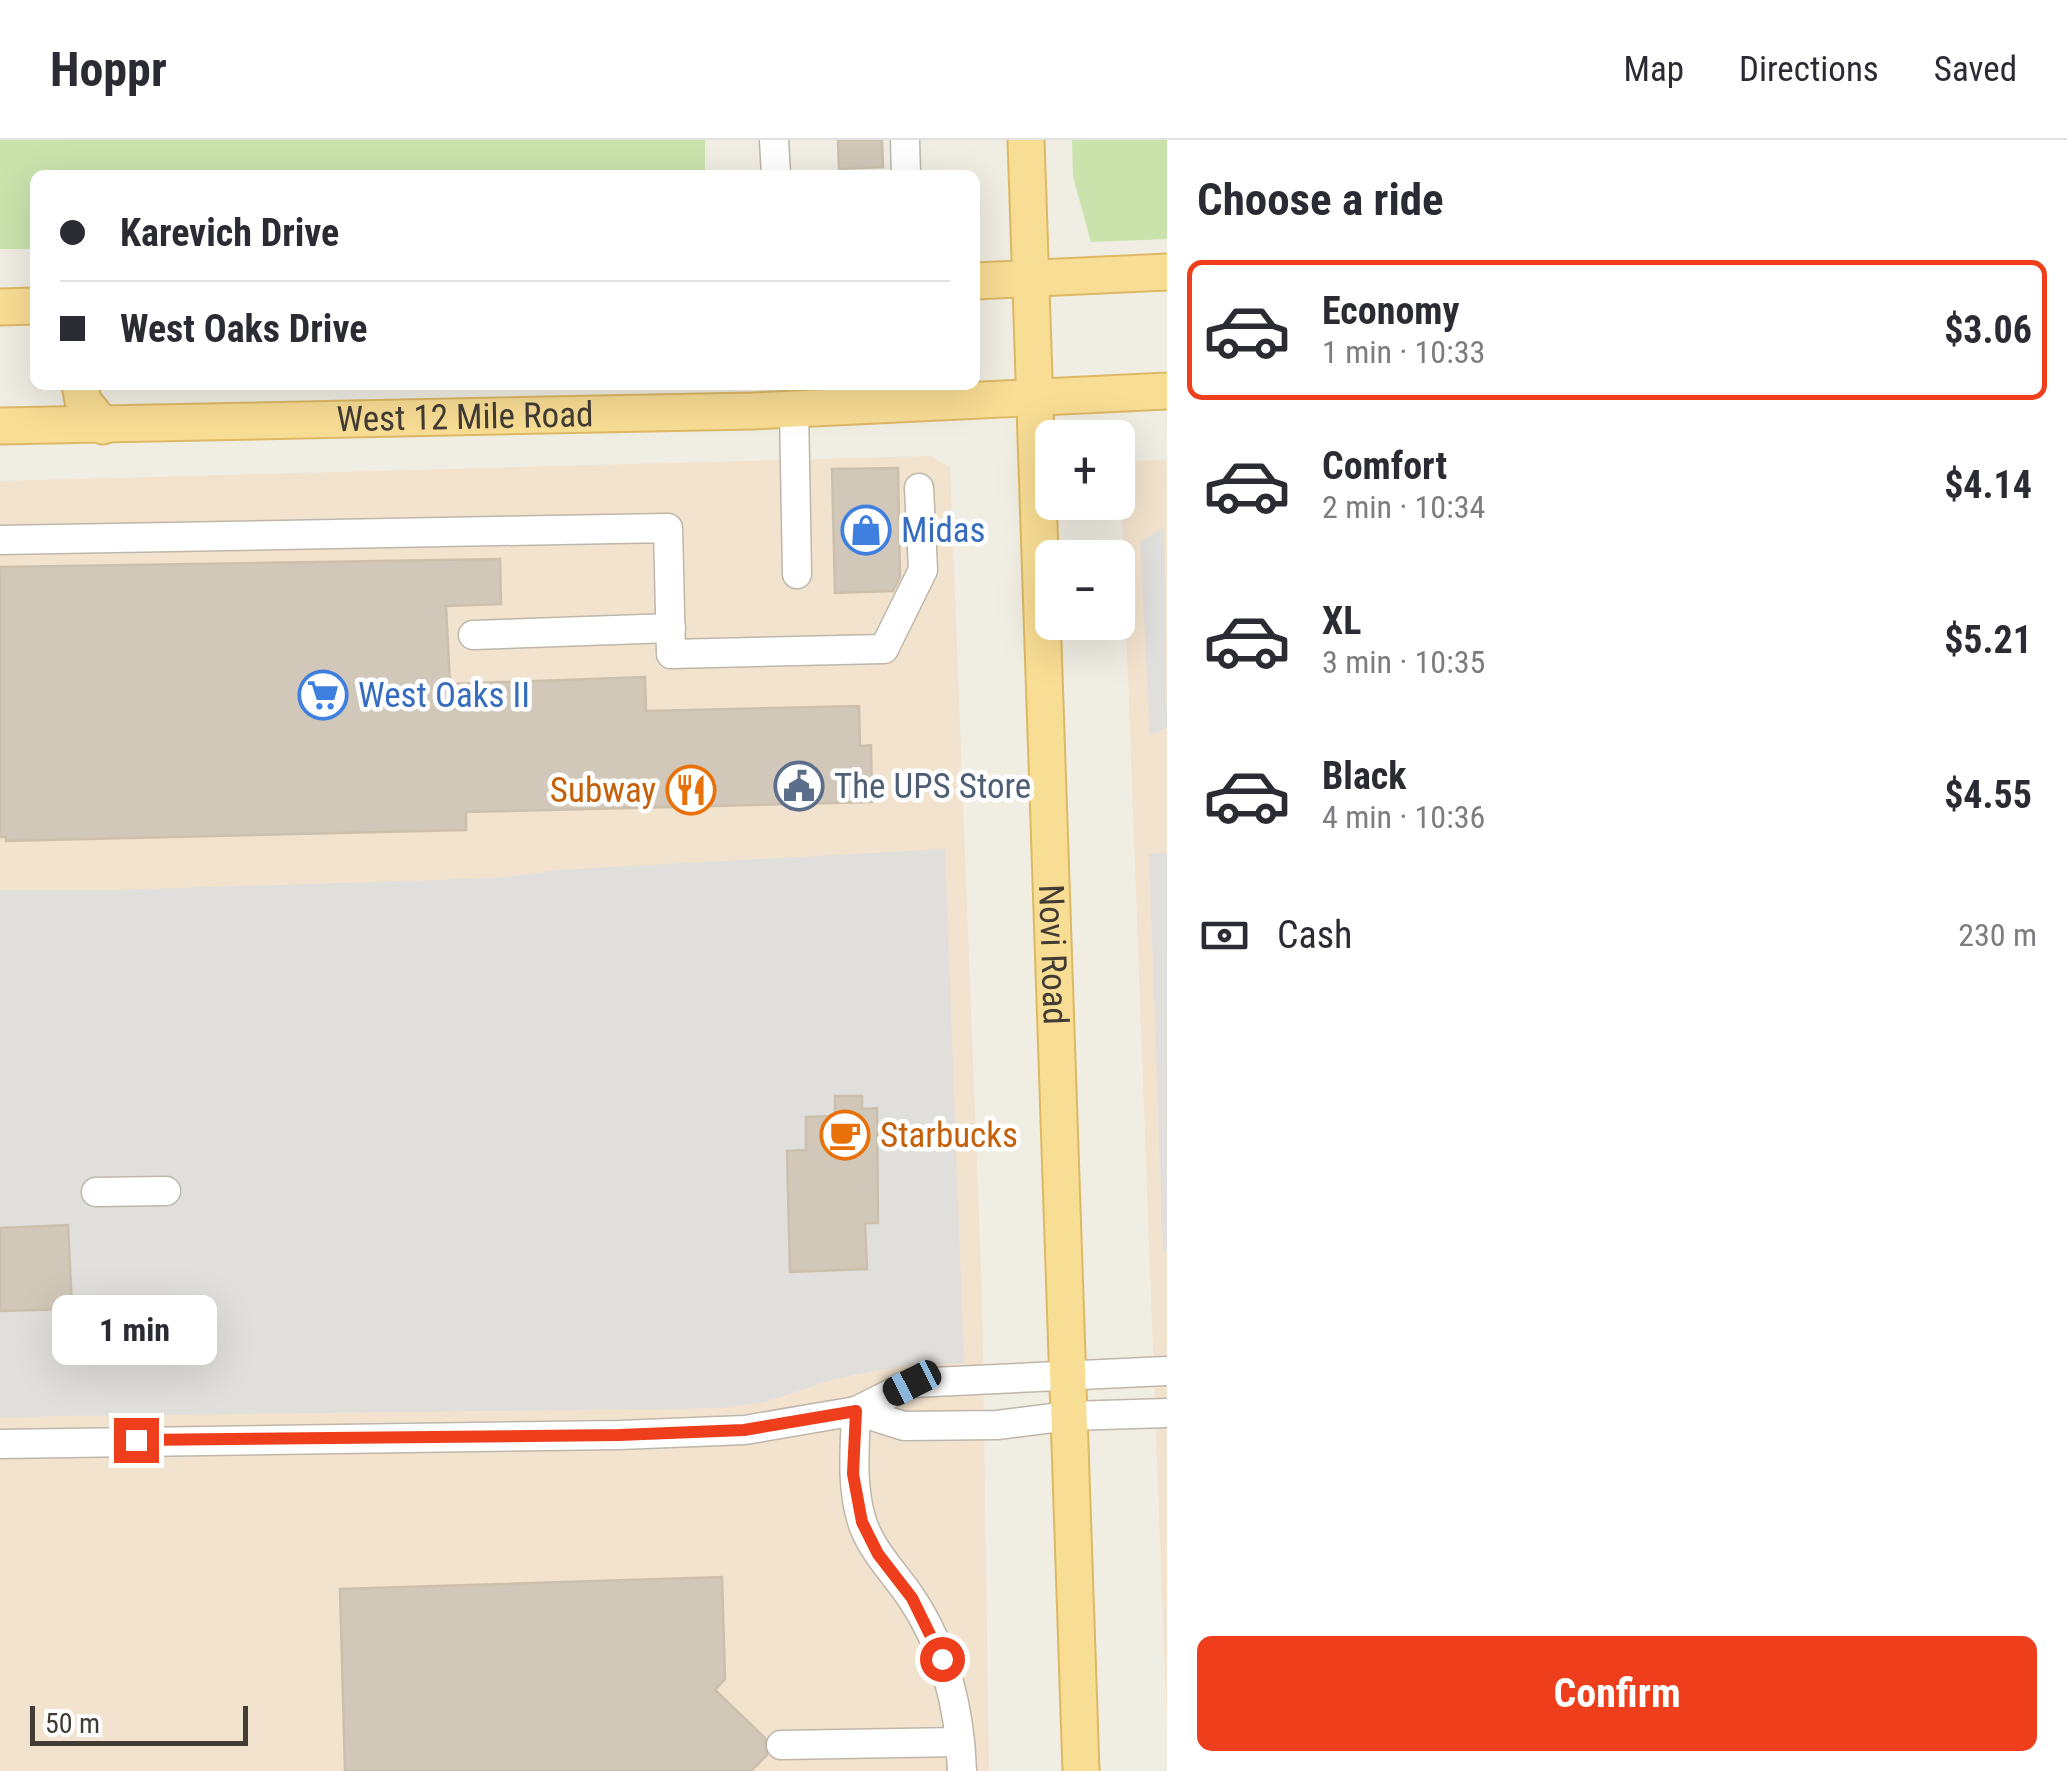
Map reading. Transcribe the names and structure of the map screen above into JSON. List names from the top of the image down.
{
  "streets": {
    "main road": ["West 12 Mile Road", "Novi Road"]
  },
  "places": {
    "shop": ["Midas"],
    "supermarket": ["West Oaks II"],
    "public building": ["The UPS Store"],
    "restaurant": ["Subway"],
    "cafe": ["Starbucks"]
  },
  "scale_bar": "50 m",
  "page": {
    "header": "Hoppr",
    "nav": ["Map", "Directions", "Saved"],
    "heading": "Choose a ride",
    "banner": ["Karevich Drive", "West Oaks Drive"],
    "list": [
      {
        "name": "Economy",
        "note": "1 min · 10:33",
        "value": "$3.06"
      },
      {
        "name": "Comfort",
        "note": "2 min · 10:34",
        "value": "$4.14"
      },
      {
        "name": "XL",
        "note": "3 min · 10:35",
        "value": "$5.21"
      },
      {
        "name": "Black",
        "note": "4 min · 10:36",
        "value": "$4.55"
      }
    ],
    "map_buttons": ["+", "−"],
    "pay": ["Cash", "230 m"],
    "bubble": "1 min",
    "buttons": "Confirm",
    "scale": "50 m"
  }
}
